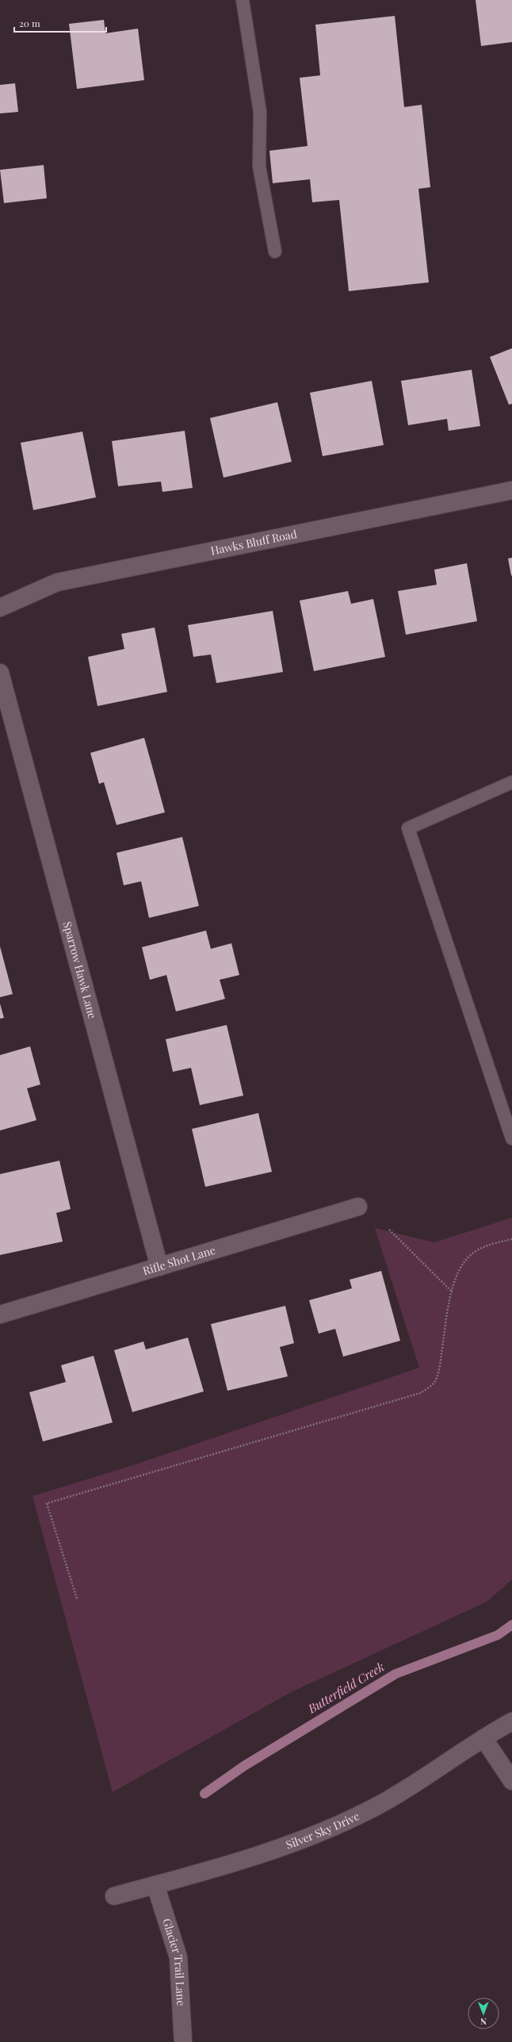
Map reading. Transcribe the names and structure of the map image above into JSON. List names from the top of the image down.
{
  "streets": {
    "street": [
      "Hawks Bluff Road",
      "Sparrow Hawk Lane",
      "Rifle Shot Lane",
      "Silver Sky Drive",
      "Glacier Trail Lane"
    ]
  },
  "crossings": [
    ["Sparrow Hawk Lane", "Rifle Shot Lane"],
    ["Silver Sky Drive", "Glacier Trail Lane"]
  ],
  "water": ["Butterfield Creek"],
  "scale_bar": "20 m",
  "north": "bottom"
}
